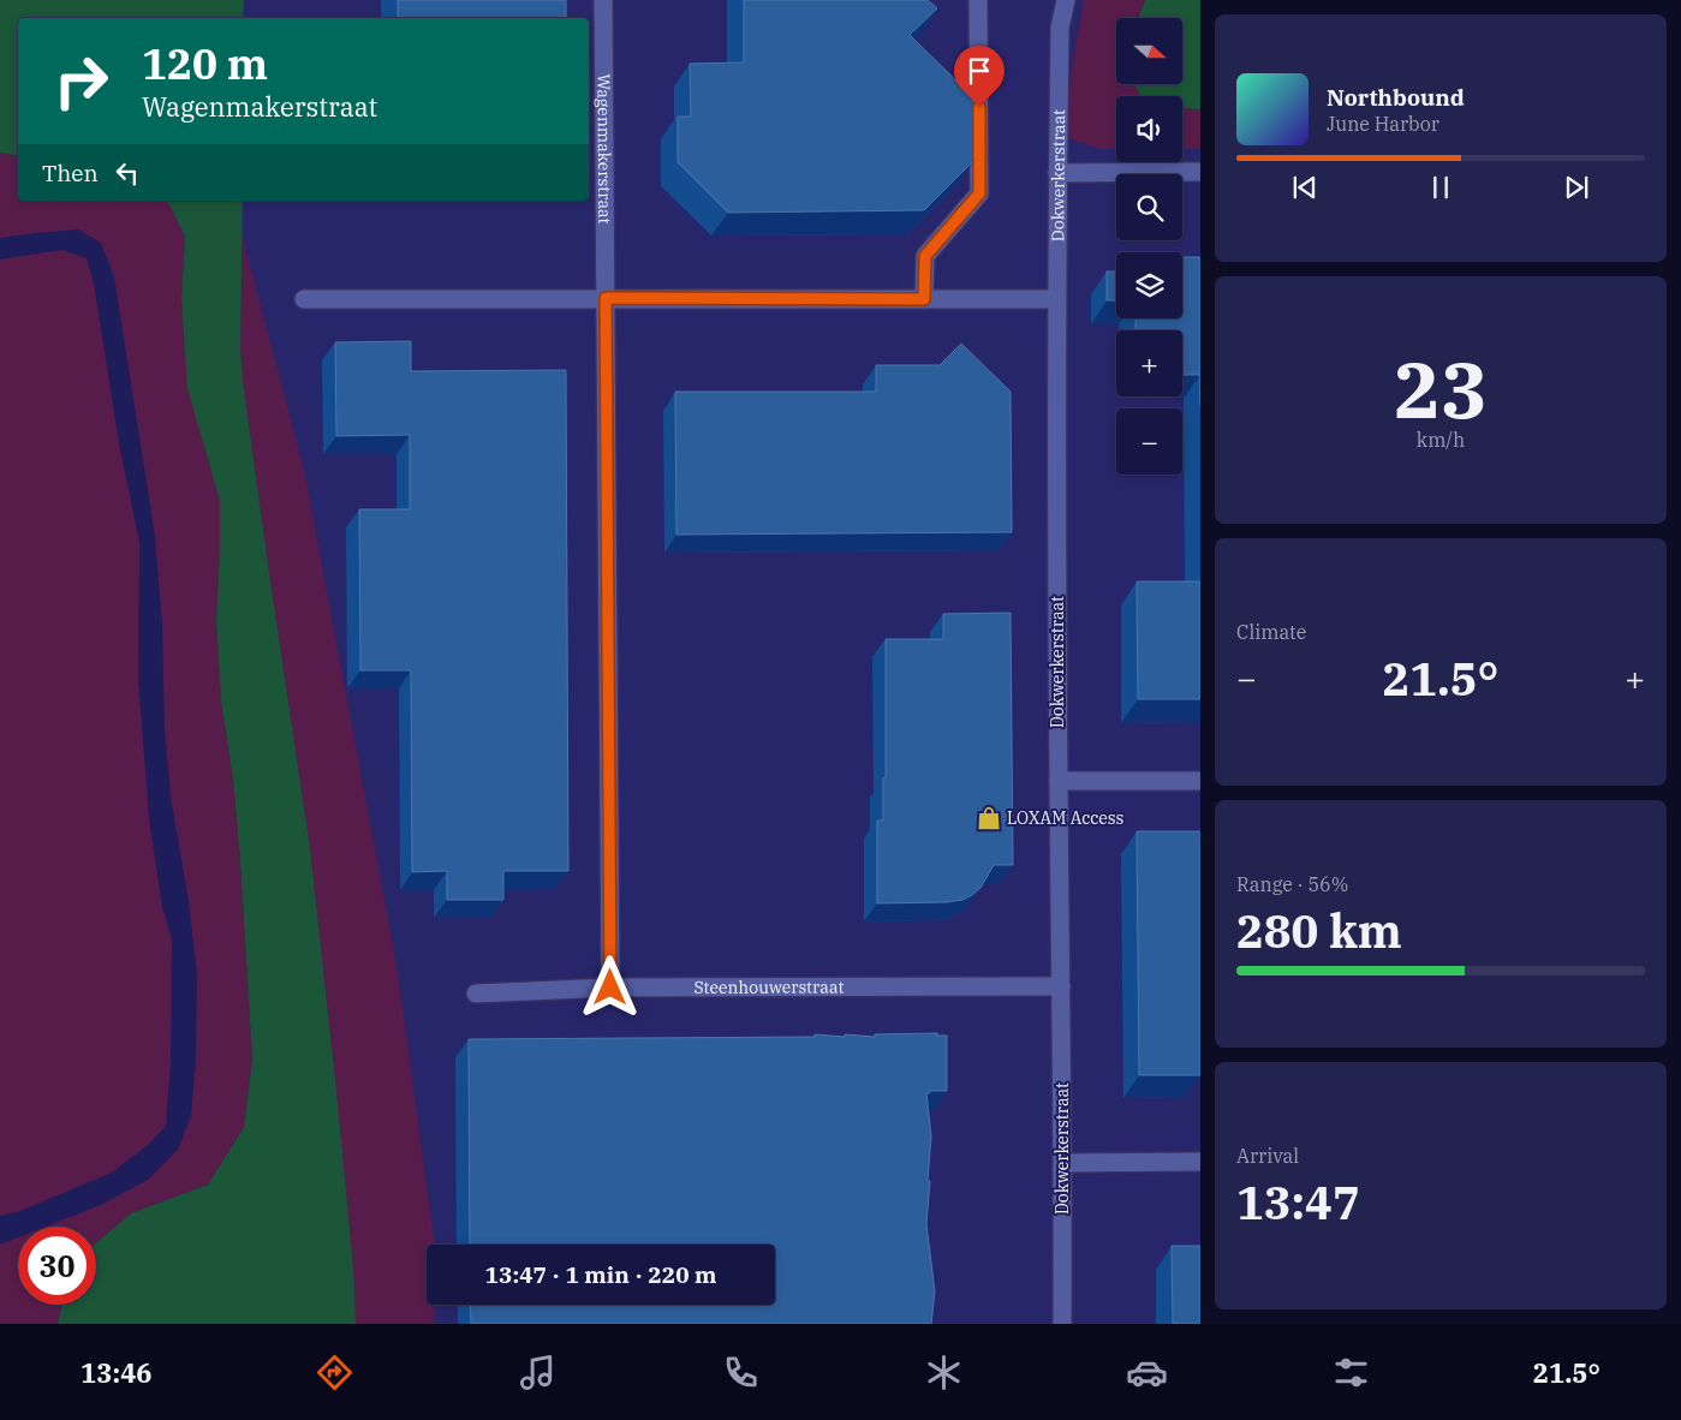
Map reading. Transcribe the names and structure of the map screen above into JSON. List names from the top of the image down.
{
  "streets": {
    "street": ["Wagenmakerstraat", "Dokwerkerstraat", "Steenhouwerstraat"]
  },
  "crossings": [
    ["Wagenmakerstraat", "Steenhouwerstraat"],
    ["Dokwerkerstraat", "Steenhouwerstraat"]
  ],
  "places": {
    "shop": ["LOXAM Access"]
  },
  "north": "right",
  "page": {
    "map_buttons": ["+", "−"],
    "turn": ["120 m", "Wagenmakerstraat"],
    "song": ["Northbound", "June Harbor"],
    "then": "Then",
    "tile": [
      ["23", "km/h"],
      "Climate",
      ["Range · 56%", "280 km"],
      ["Arrival", "13:47"]
    ],
    "heat": ["−", "21.5°", "+"],
    "limit": "30",
    "trip": "13:47 · 1 min · 220 m",
    "tabs": ["13:46", "21.5°"]
  }
}
